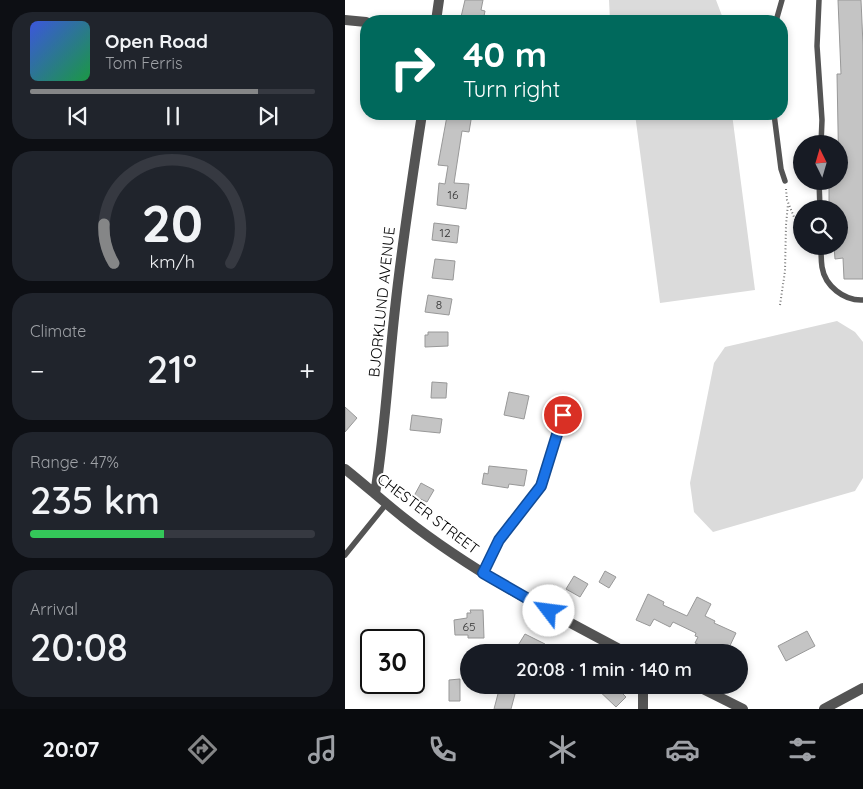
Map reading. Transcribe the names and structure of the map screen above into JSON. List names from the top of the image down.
{
  "streets": {
    "street": ["BJORKLUND AVENUE", "CHESTER STREET"]
  },
  "crossings": [
    ["BJORKLUND AVENUE", "CHESTER STREET"]
  ],
  "house_numbers": [
    "16",
    "12",
    "8",
    "65"
  ],
  "north": "top",
  "page": {
    "turn": ["40 m", "Turn right"],
    "song": ["Open Road", "Tom Ferris"],
    "tile": [
      "Climate",
      ["Range · 47%", "235 km"],
      ["Arrival", "20:08"]
    ],
    "heat": ["−", "21°", "+"],
    "limit": "30",
    "trip": "20:08 · 1 min · 140 m",
    "tabs": "20:07",
    "gauge": ["20", "km/h"]
  }
}
